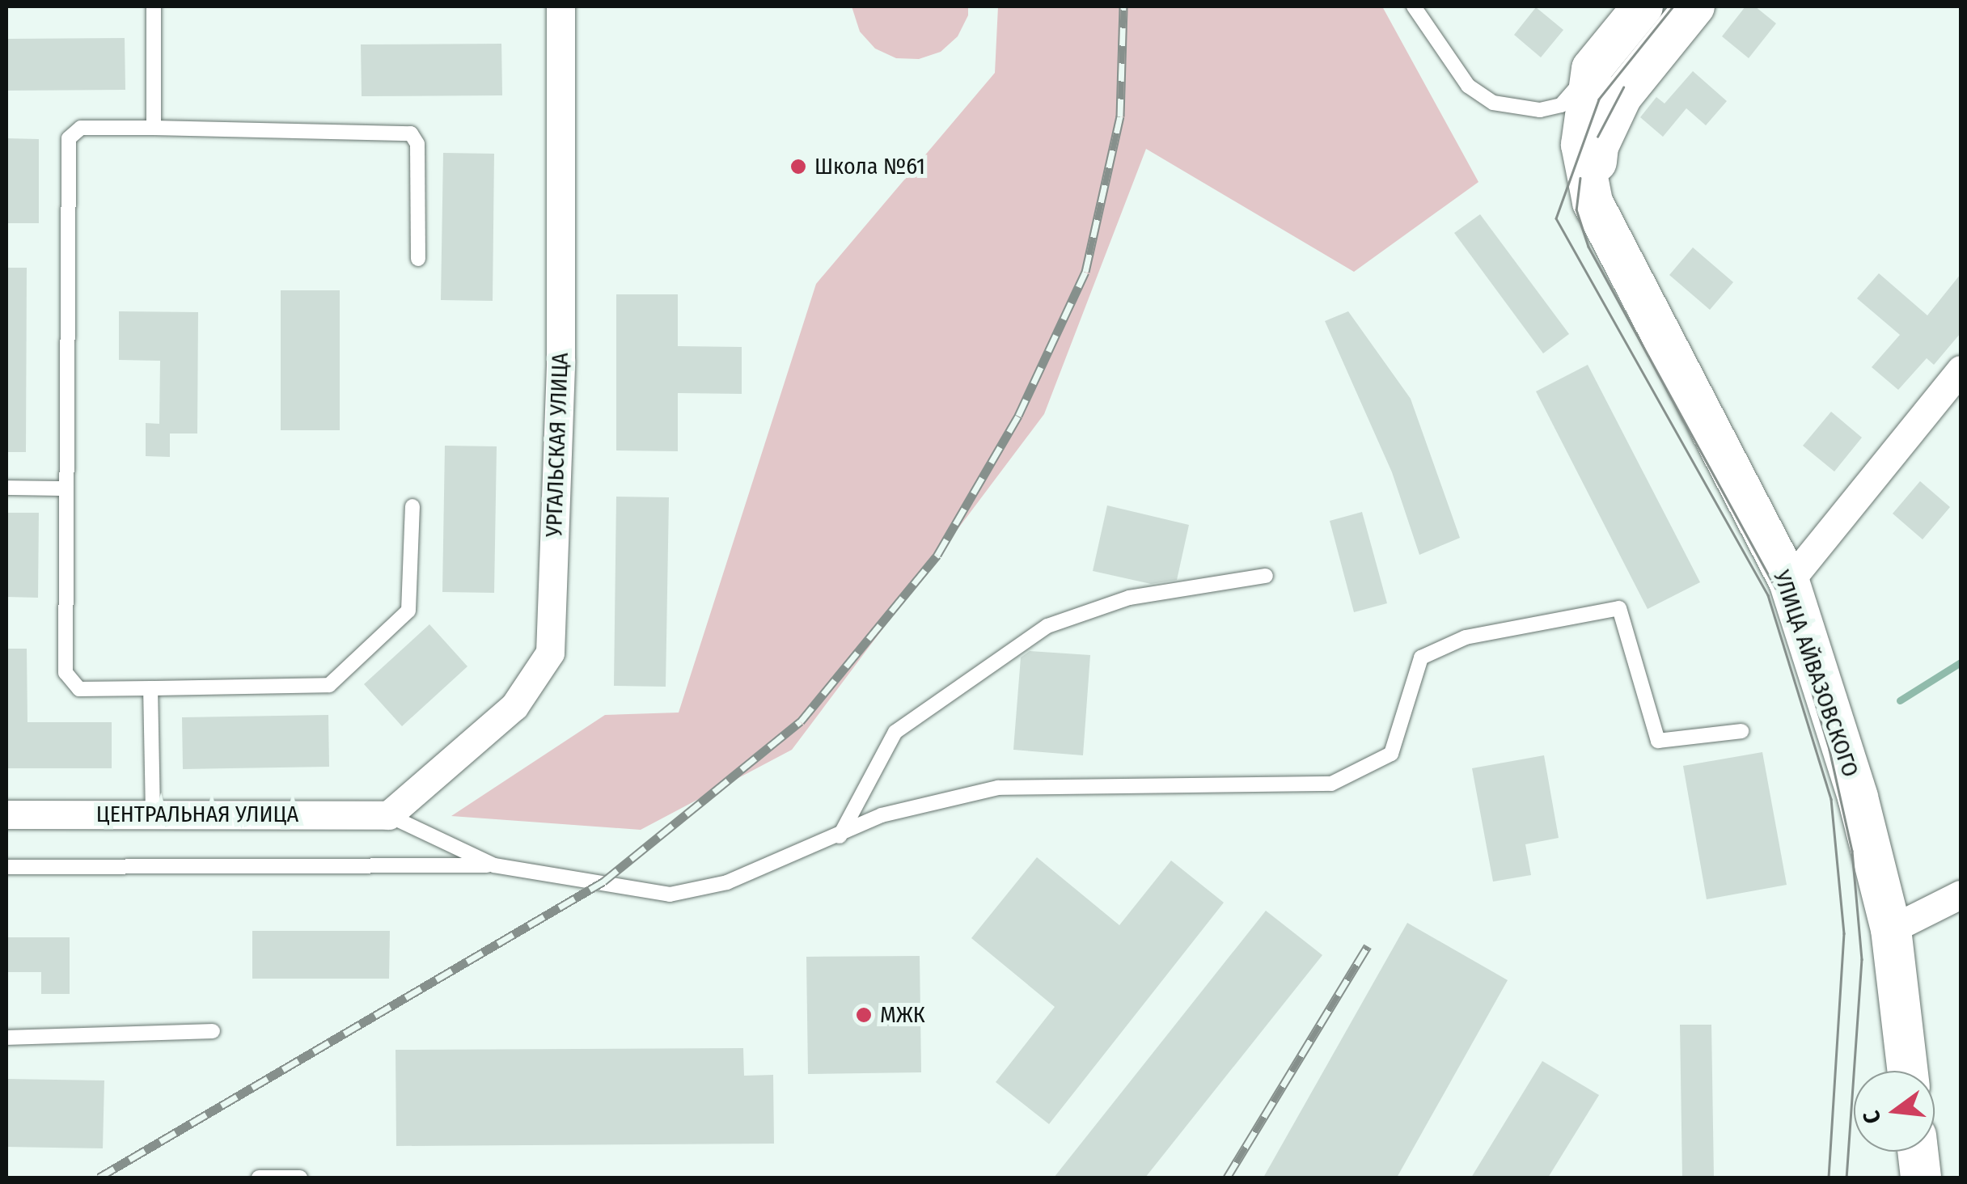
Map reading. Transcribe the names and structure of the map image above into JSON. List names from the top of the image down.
{
  "streets": {
    "street": ["УРГАЛЬСКАЯ УЛИЦА", "УЛИЦА АЙВАЗОВСКОГО", "ЦЕНТРАЛЬНАЯ УЛИЦА"]
  },
  "crossings": [
    ["УРГАЛЬСКАЯ УЛИЦА", "ЦЕНТРАЛЬНАЯ УЛИЦА"]
  ],
  "places": ["Школа №61", "МЖК"],
  "north": "left"
}
